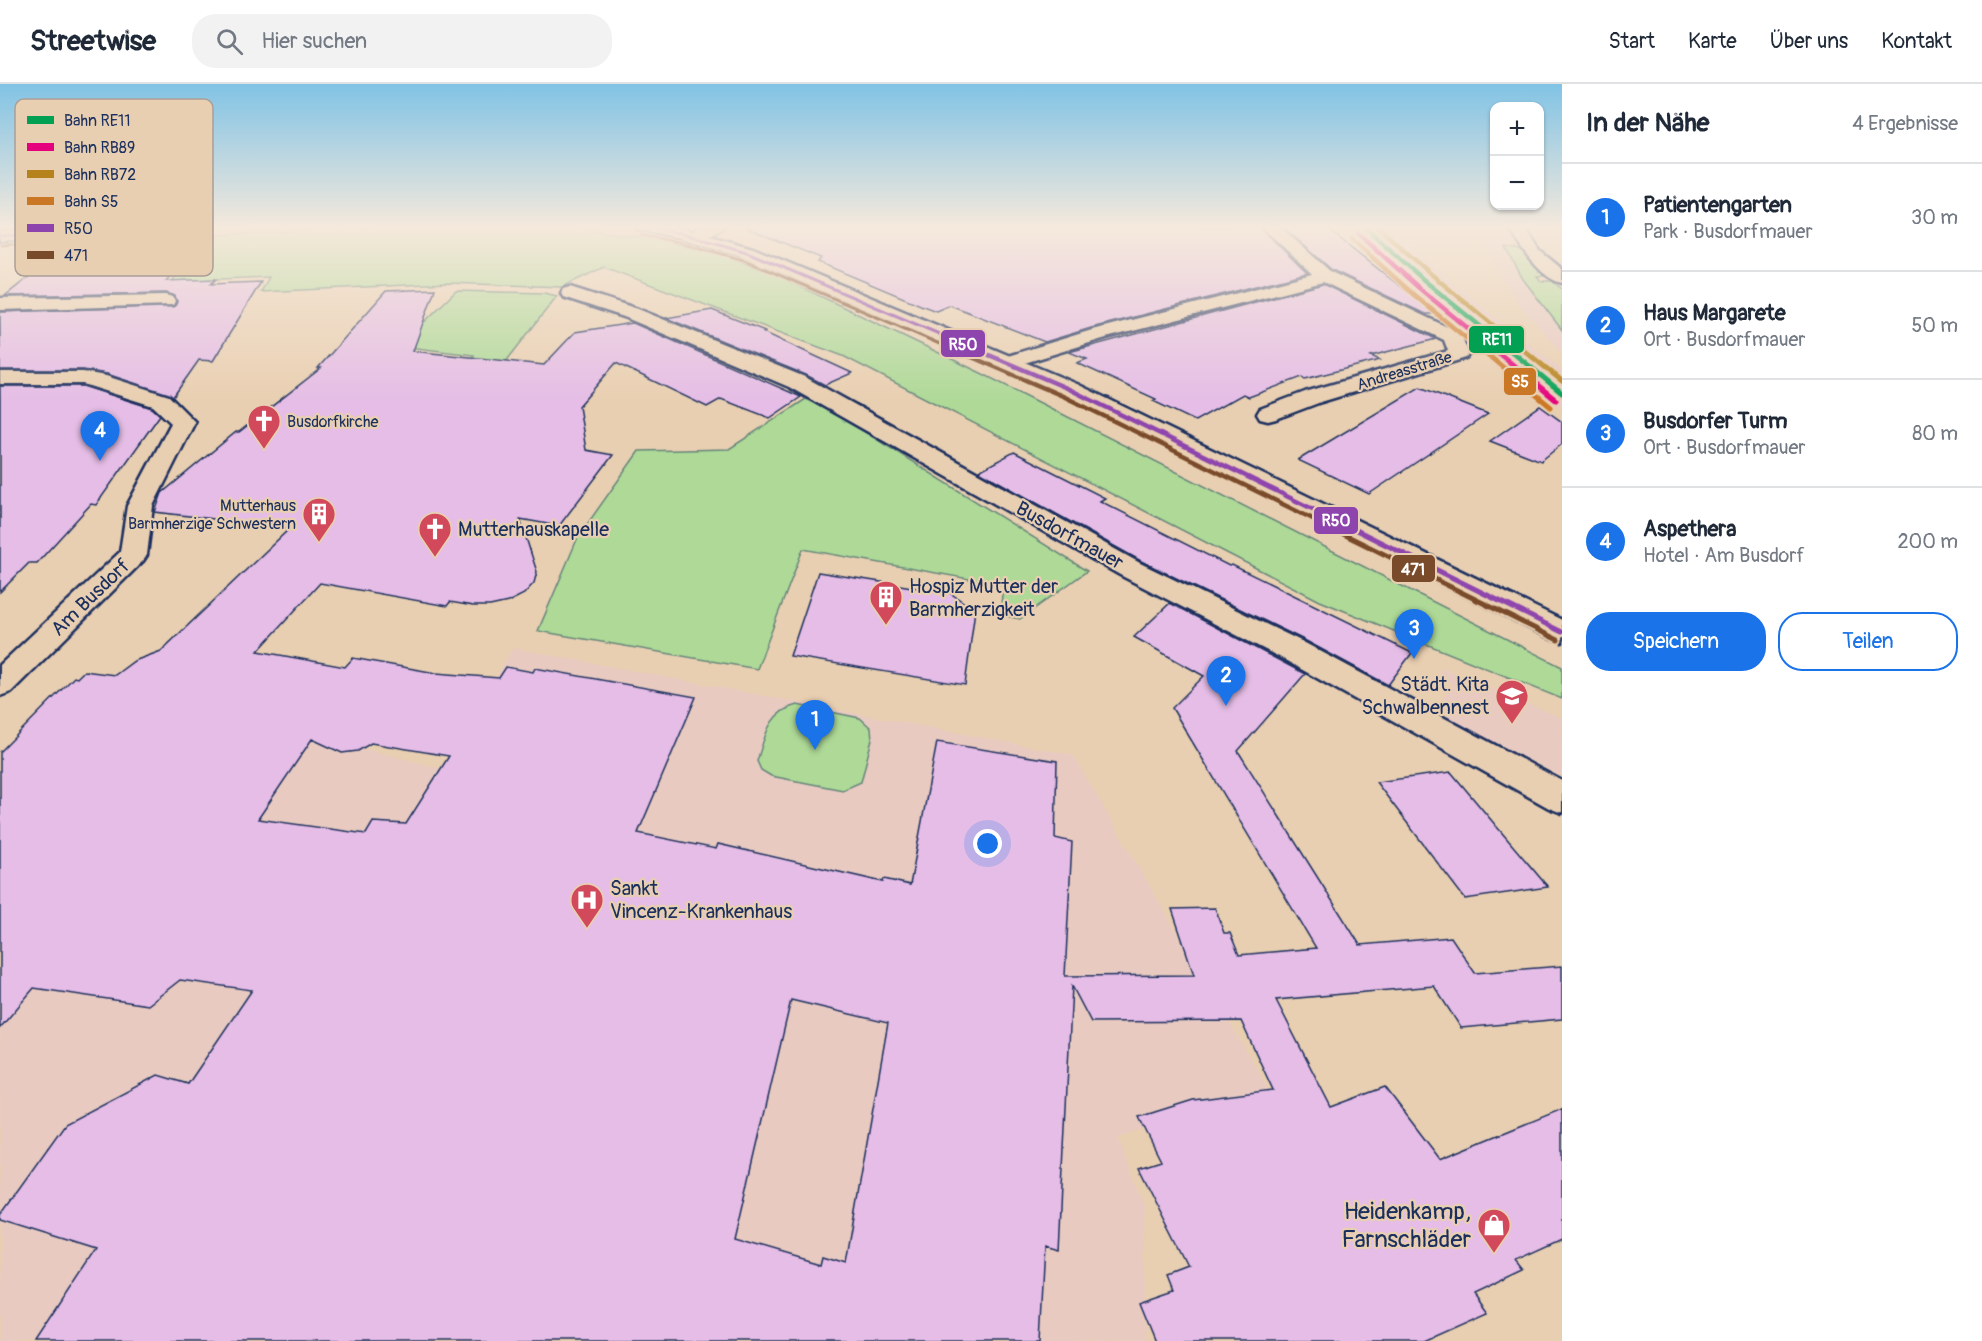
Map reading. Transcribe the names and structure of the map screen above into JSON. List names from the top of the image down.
{
  "streets": {
    "street": ["Andreasstraße", "Busdorfmauer", "Am Busdorf"]
  },
  "places": {
    "church": ["Busdorfkirche", "Mutterhauskapelle"],
    "building": ["Mutterhaus Barmherzige Schwestern", "Hospiz Mutter der Barmherzigkeit"],
    "school or university": ["Städt. Kita Schwalbennest"],
    "hospital": ["Sankt Vincenz-Krankenhaus"],
    "shop": ["Heidenkamp, Farnschläder"]
  },
  "lines": [
    "rail line RE11",
    "rail line RB89",
    "rail line RB72",
    "rail line S5",
    "transit line R50",
    "transit line 471"
  ],
  "legend": [
    "Bahn RE11",
    "Bahn RB89",
    "Bahn RB72",
    "Bahn S5",
    "R50",
    "471"
  ],
  "page": {
    "header": "Streetwise",
    "search": "Hier suchen",
    "nav": [
      "Start",
      "Karte",
      "Über uns",
      "Kontakt"
    ],
    "heading": ["In der Nähe", "4 Ergebnisse"],
    "map_buttons": ["+", "−"],
    "list": [
      {
        "mark": "1",
        "name": "Patientengarten",
        "note": "Park · Busdorfmauer",
        "value": "30 m"
      },
      {
        "mark": "2",
        "name": "Haus Margarete",
        "note": "Ort · Busdorfmauer",
        "value": "50 m"
      },
      {
        "mark": "3",
        "name": "Busdorfer Turm",
        "note": "Ort · Busdorfmauer",
        "value": "80 m"
      },
      {
        "mark": "4",
        "name": "Aspethera",
        "note": "Hotel · Am Busdorf",
        "value": "200 m"
      }
    ],
    "pins": [
      "4",
      "3",
      "2",
      "1"
    ],
    "buttons": ["Speichern", "Teilen"]
  }
}
